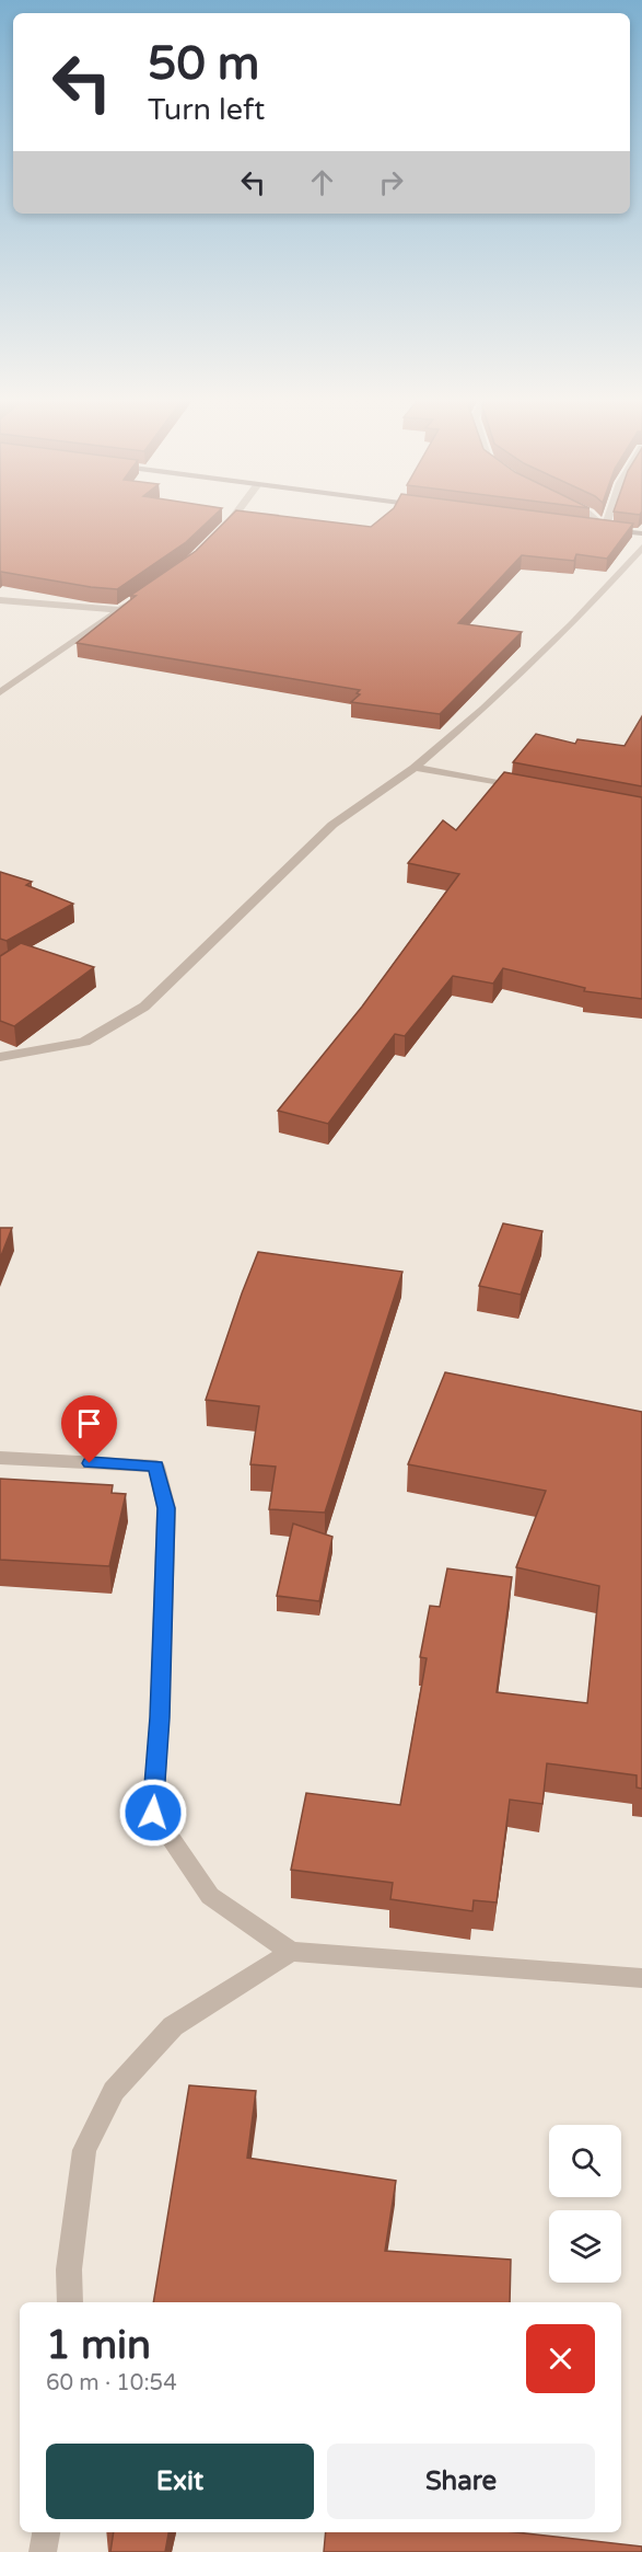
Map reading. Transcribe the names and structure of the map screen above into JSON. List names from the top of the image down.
{
  "page": {
    "turn": ["50 m", "Turn left"],
    "heading": ["1 min", "60 m · 10:54"],
    "buttons": ["Exit", "Share"]
  }
}
